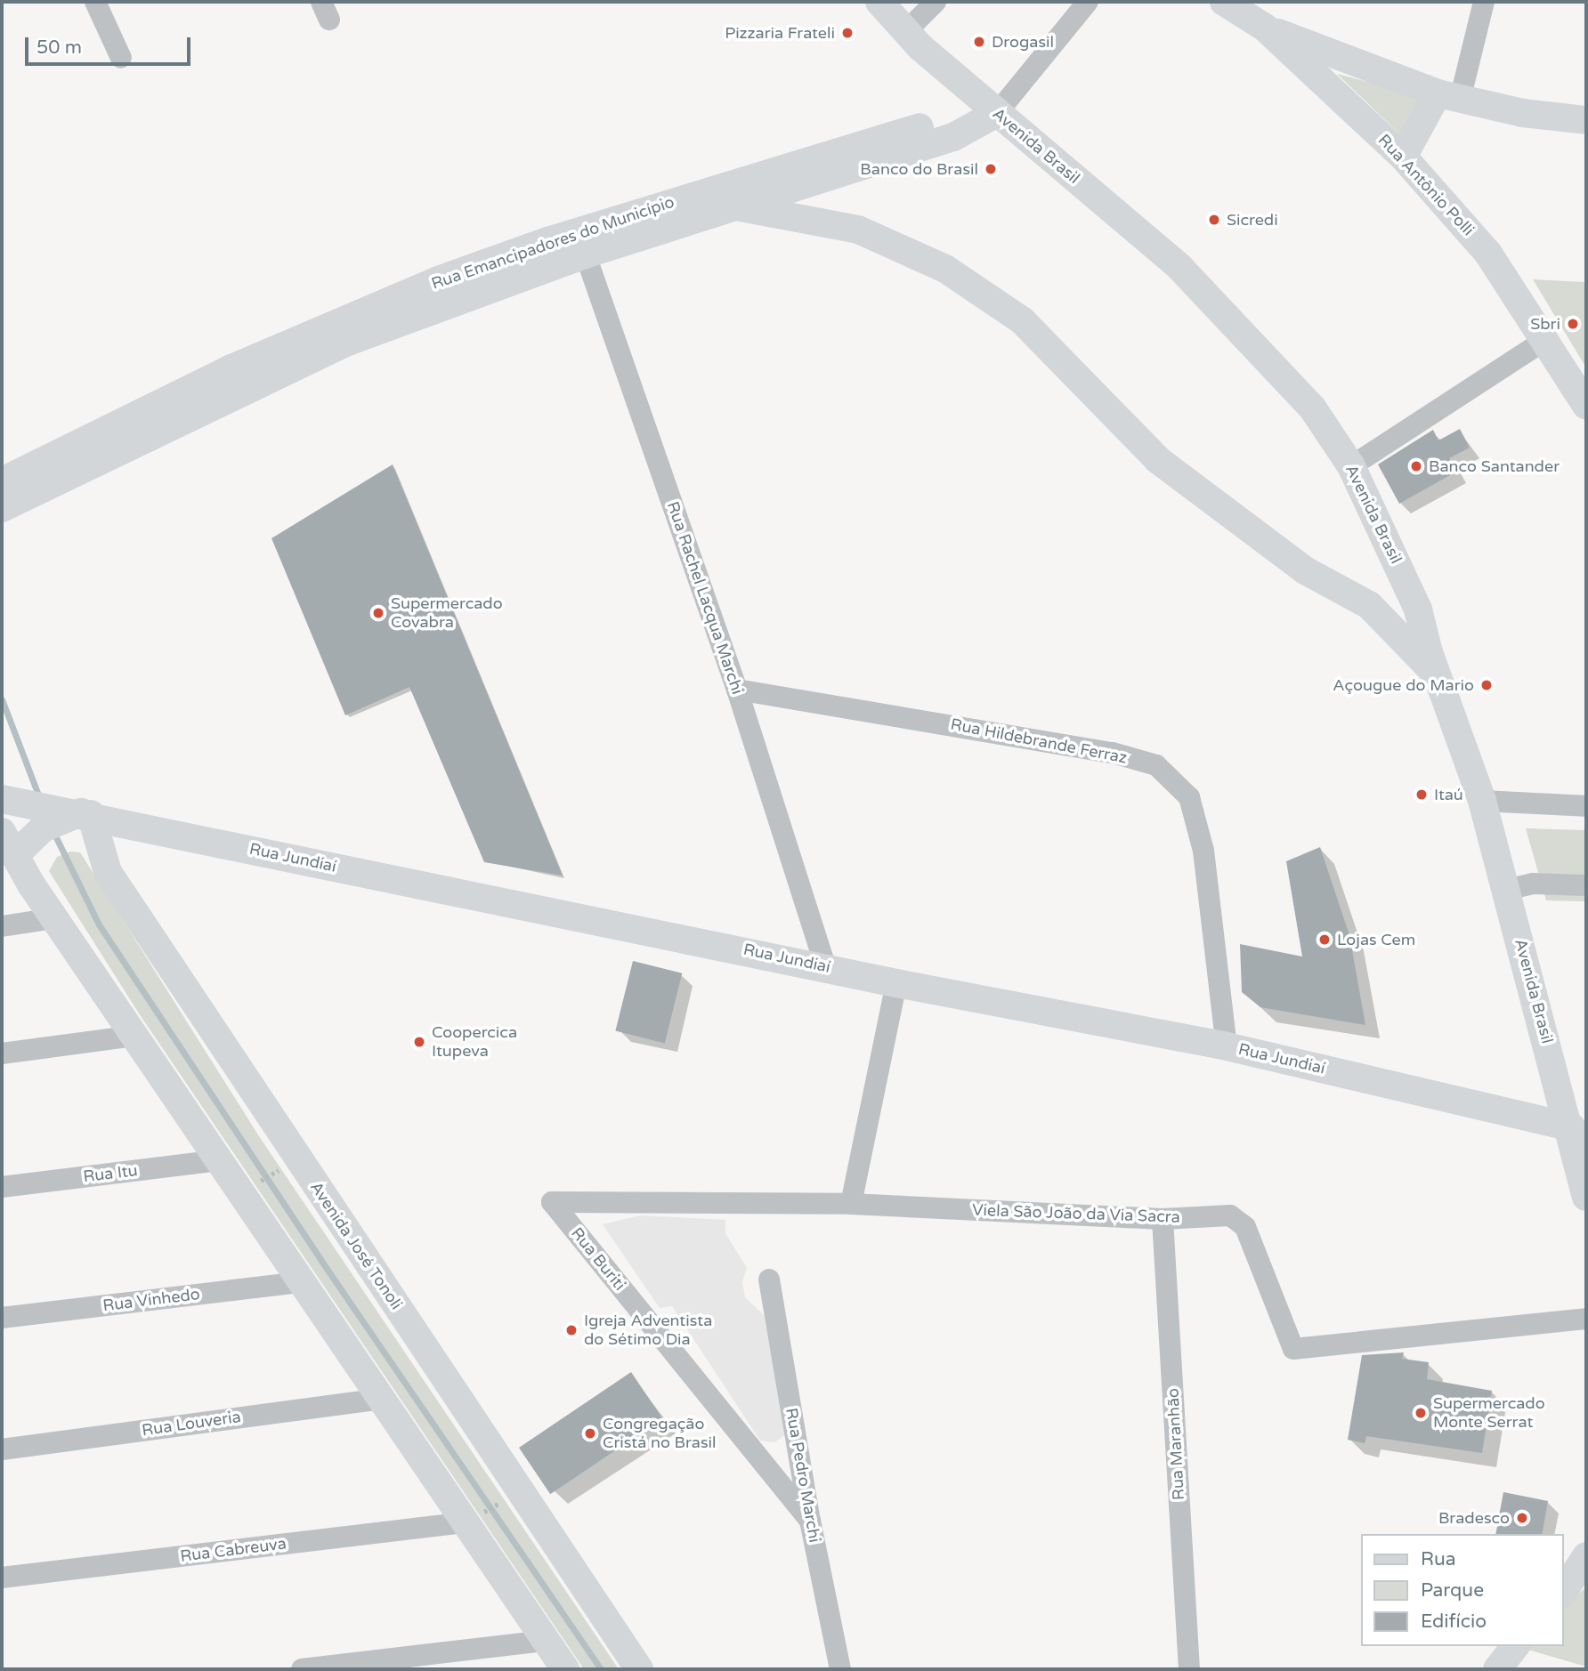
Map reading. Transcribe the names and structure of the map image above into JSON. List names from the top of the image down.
{
  "streets": {
    "main road": [
      "Avenida Brasil",
      "Rua Antônio Polli",
      "Rua Emancipadores do Município",
      "Rua Jundiaí",
      "Avenida José Tonoli"
    ],
    "street": [
      "Rua Rachel Lacqua Marchi",
      "Rua Hildebrande Ferraz",
      "Rua Itu",
      "Viela São João da Via Sacra",
      "Rua Buriti",
      "Rua Vinhedo",
      "Rua Louveria",
      "Rua Maranhão",
      "Rua Pedro Marchi",
      "Rua Cabreuva"
    ]
  },
  "crossings": [
    ["Avenida Brasil", "Rua Emancipadores do Município"],
    ["Avenida Brasil", "Rua Jundiaí"],
    ["Rua Emancipadores do Município", "Rua Rachel Lacqua Marchi"],
    ["Rua Rachel Lacqua Marchi", "Rua Hildebrande Ferraz"],
    ["Rua Rachel Lacqua Marchi", "Rua Jundiaí"],
    ["Rua Hildebrande Ferraz", "Rua Jundiaí"],
    ["Rua Jundiaí", "Avenida José Tonoli"],
    ["Viela São João da Via Sacra", "Rua Buriti"],
    ["Viela São João da Via Sacra", "Rua Maranhão"],
    ["Rua Buriti", "Rua Pedro Marchi"]
  ],
  "places": [
    "Pizzaria Frateli",
    "Drogasil",
    "Banco do Brasil",
    "Sicredi",
    "Sbri",
    "Banco Santander",
    "Supermercado Covabra",
    "Açougue do Mario",
    "Itaú",
    "Lojas Cem",
    "Coopercica Itupeva",
    "Igreja Adventista do Sétimo Dia",
    "Supermercado Monte Serrat",
    "Congregação Cristá no Brasil",
    "Bradesco"
  ],
  "legend": ["Rua", "Parque", "Edifício"],
  "scale_bar": "50 m"
}
